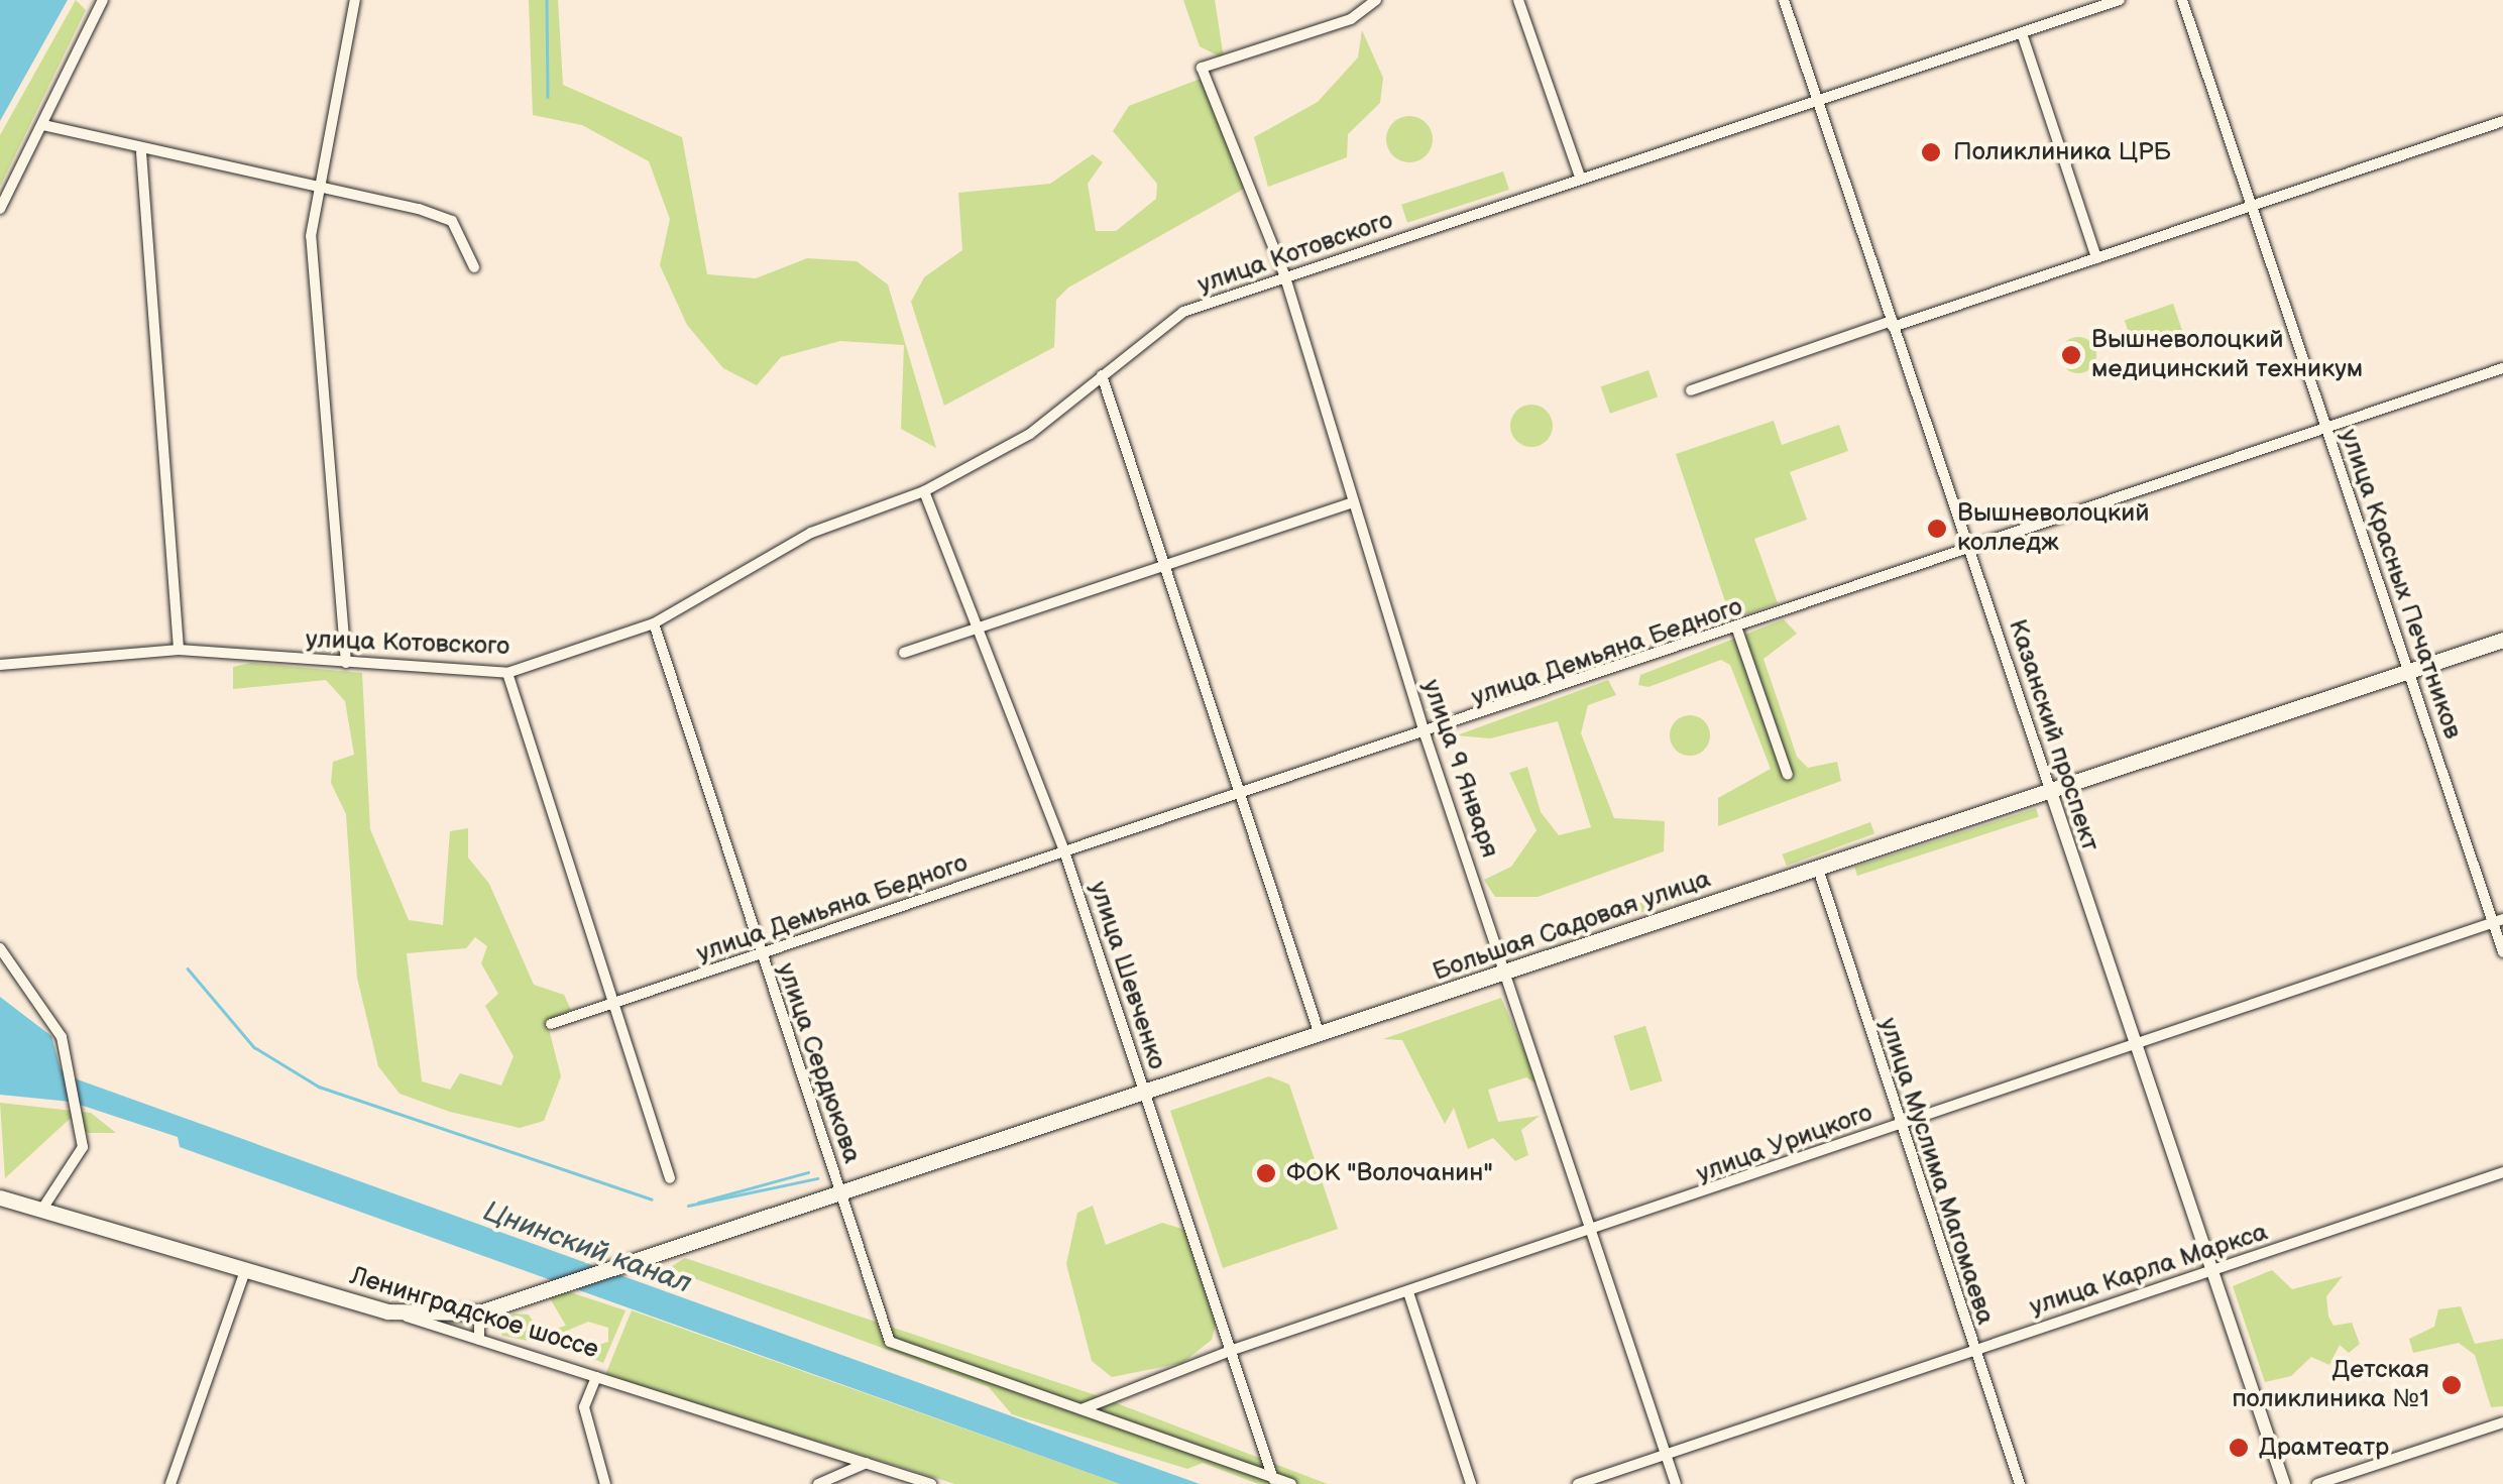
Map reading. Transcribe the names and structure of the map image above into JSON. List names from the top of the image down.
{
  "streets": {
    "highway": ["Большая Садовая улица", "Ленинградское шоссе"],
    "main road": ["Казанский проспект"],
    "street": [
      "улица Котовского",
      "улица Красных Печатников",
      "улица Демьяна Бедного",
      "улица 9 Января",
      "улица Шевченко",
      "улица Сердюкова",
      "улица Урицкого",
      "улица Муслима Магомаева",
      "улица Карла Маркса"
    ]
  },
  "crossings": [
    ["улица Котовского", "Казанский проспект"],
    ["улица Котовского", "улица 9 Января"],
    ["улица Котовского", "улица Шевченко"],
    ["улица Котовского", "улица Сердюкова"],
    ["улица Красных Печатников", "улица Демьяна Бедного"],
    ["улица Красных Печатников", "Большая Садовая улица"],
    ["улица Красных Печатников", "улица Урицкого"],
    ["улица Демьяна Бедного", "Казанский проспект"],
    ["улица Демьяна Бедного", "улица 9 Января"],
    ["улица Демьяна Бедного", "улица Шевченко"],
    ["улица Демьяна Бедного", "улица Сердюкова"],
    ["Казанский проспект", "Большая Садовая улица"],
    ["Казанский проспект", "улица Урицкого"],
    ["Казанский проспект", "улица Карла Маркса"],
    ["улица 9 Января", "Большая Садовая улица"],
    ["улица 9 Января", "улица Урицкого"],
    ["улица 9 Января", "улица Карла Маркса"],
    ["Большая Садовая улица", "улица Шевченко"],
    ["Большая Садовая улица", "улица Сердюкова"],
    ["Большая Садовая улица", "улица Муслима Магомаева"],
    ["Большая Садовая улица", "Ленинградское шоссе"],
    ["улица Шевченко", "улица Урицкого"],
    ["улица Сердюкова", "улица Урицкого"],
    ["улица Урицкого", "улица Муслима Магомаева"],
    ["улица Муслима Магомаева", "улица Карла Маркса"]
  ],
  "water": ["Цнинский канал"],
  "places": [
    "Поликлиника ЦРБ",
    "Вышневолоцкий медицинский техникум",
    "Вышневолоцкий колледж",
    "ФОК \"Волочанин\"",
    "Детская поликлиника №1",
    "Драмтеатр"
  ]
}
